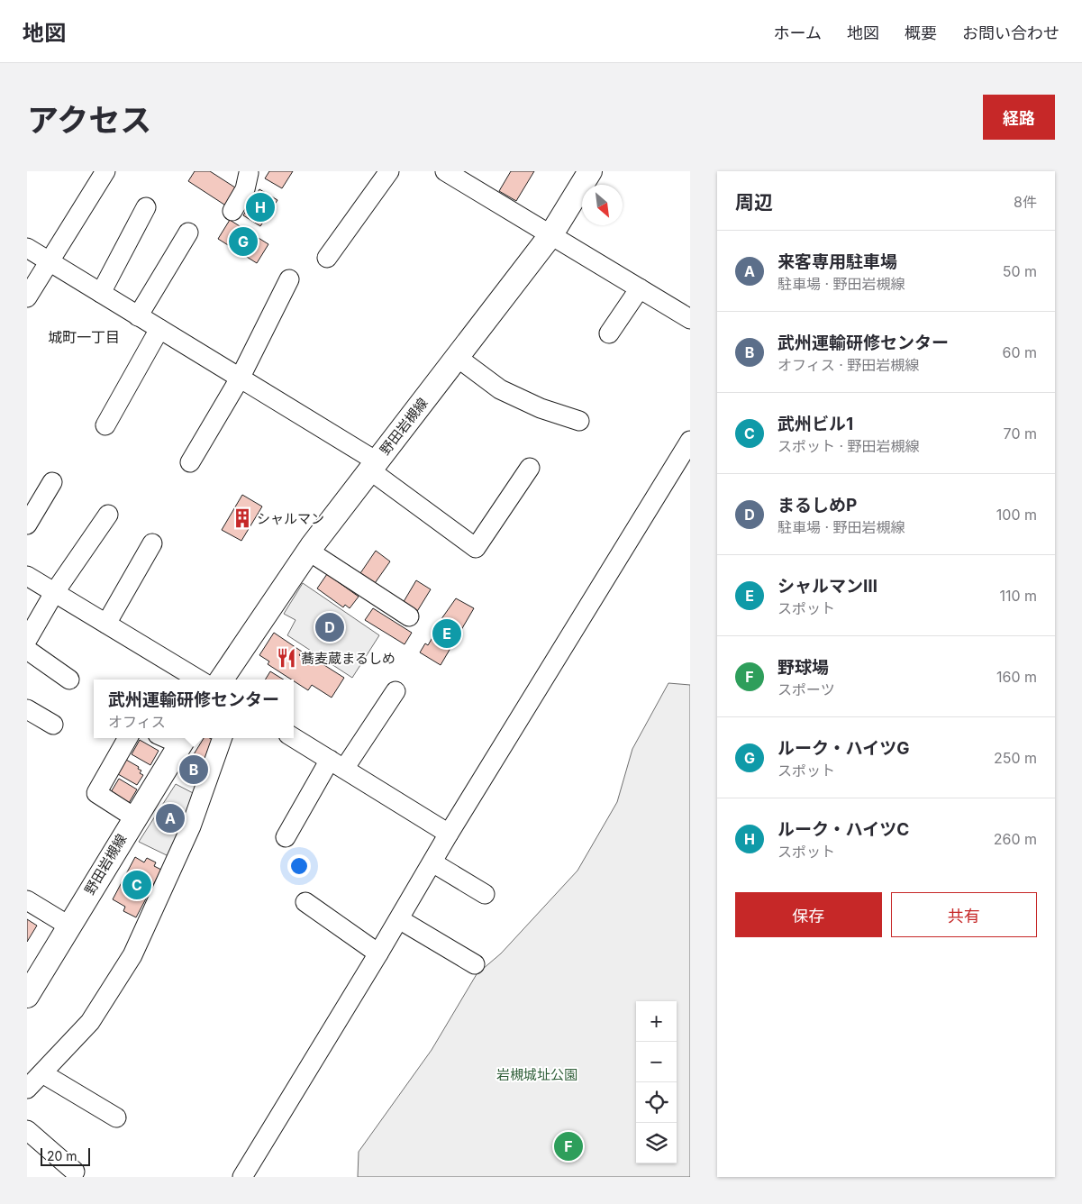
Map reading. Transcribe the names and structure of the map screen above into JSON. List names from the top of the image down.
{
  "streets": {
    "main road": ["野田岩槻線"]
  },
  "districts": ["城町一丁目"],
  "parks": ["岩槻城址公園"],
  "places": {
    "building": ["シャルマン"],
    "restaurant": ["蕎麦蔵まるしめ"]
  },
  "scale_bar": "20 m",
  "north": "bottom right",
  "page": {
    "header": "地図",
    "nav": [
      "ホーム",
      "地図",
      "概要",
      "お問い合わせ"
    ],
    "title": "アクセス",
    "buttons": [
      "経路",
      ["保存", "共有"]
    ],
    "heading": ["周辺", "8件"],
    "pins": [
      "H",
      "G",
      "D",
      "E",
      "B",
      "A",
      "C",
      "F"
    ],
    "list": [
      {
        "mark": "A",
        "name": "来客専用駐車場",
        "note": "駐車場 · 野田岩槻線",
        "value": "50 m"
      },
      {
        "mark": "B",
        "name": "武州運輸研修センター",
        "note": "オフィス · 野田岩槻線",
        "value": "60 m"
      },
      {
        "mark": "C",
        "name": "武州ビル1",
        "note": "スポット · 野田岩槻線",
        "value": "70 m"
      },
      {
        "mark": "D",
        "name": "まるしめP",
        "note": "駐車場 · 野田岩槻線",
        "value": "100 m"
      },
      {
        "mark": "E",
        "name": "シャルマンⅢ",
        "note": "スポット",
        "value": "110 m"
      },
      {
        "mark": "F",
        "name": "野球場",
        "note": "スポーツ",
        "value": "160 m"
      },
      {
        "mark": "G",
        "name": "ルーク・ハイツG",
        "note": "スポット",
        "value": "250 m"
      },
      {
        "mark": "H",
        "name": "ルーク・ハイツC",
        "note": "スポット",
        "value": "260 m"
      }
    ],
    "popup": ["武州運輸研修センター", "オフィス"],
    "map_buttons": ["+", "−"],
    "scale": "20 m"
  }
}
